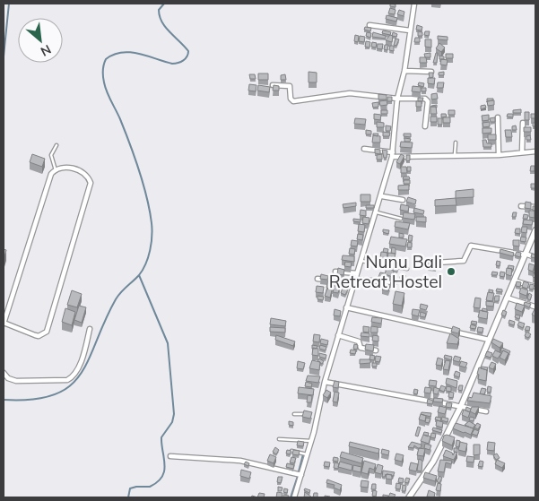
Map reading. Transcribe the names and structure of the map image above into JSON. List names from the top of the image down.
{
  "places": ["Nunu Bali Retreat Hostel"],
  "north": "bottom right"
}
